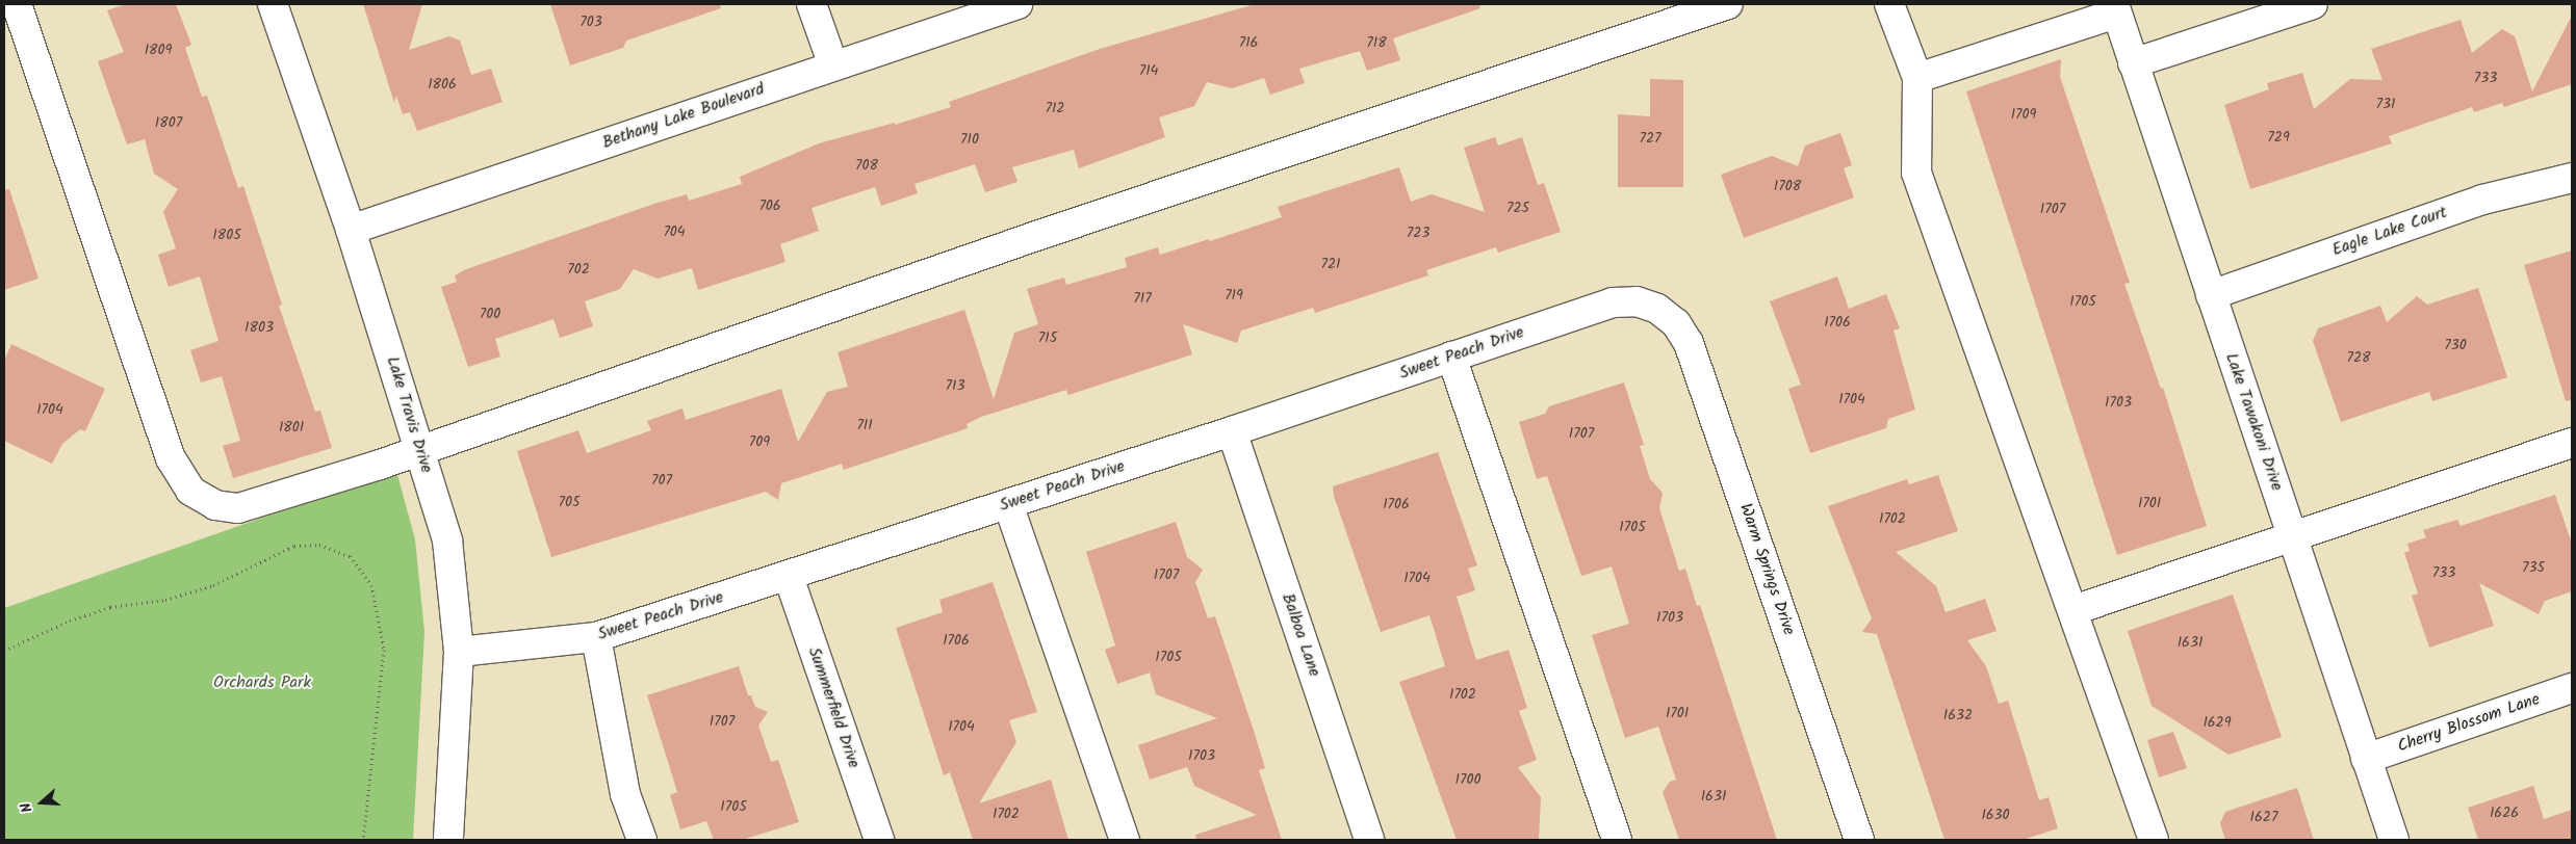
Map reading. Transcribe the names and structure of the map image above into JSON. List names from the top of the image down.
{
  "streets": {
    "street": [
      "Bethany Lake Boulevard",
      "Eagle Lake Court",
      "Sweet Peach Drive",
      "Lake Travis Drive",
      "Lake Tawakoni Drive",
      "Warm Springs Drive",
      "Balboa Lane",
      "Summerfield Drive",
      "Cherry Blossom Lane"
    ]
  },
  "crossings": [
    ["Bethany Lake Boulevard", "Lake Travis Drive"],
    ["Eagle Lake Court", "Lake Tawakoni Drive"],
    ["Sweet Peach Drive", "Lake Travis Drive"],
    ["Sweet Peach Drive", "Warm Springs Drive"],
    ["Sweet Peach Drive", "Balboa Lane"],
    ["Sweet Peach Drive", "Summerfield Drive"],
    ["Lake Tawakoni Drive", "Cherry Blossom Lane"]
  ],
  "parks": ["Orchards Park"],
  "house_numbers": [
    "703",
    "716",
    "718",
    "1809",
    "714",
    "733",
    "1806",
    "731",
    "712",
    "1709",
    "1807",
    "729",
    "727",
    "710",
    "708",
    "1708",
    "706",
    "725",
    "1707",
    "704",
    "723",
    "1805",
    "721",
    "702",
    "719",
    "717",
    "1705",
    "700",
    "1706",
    "1803",
    "715",
    "730",
    "728",
    "713",
    "1704",
    "1703",
    "1704",
    "711",
    "1801",
    "1707",
    "709",
    "707",
    "705",
    "1701",
    "1706",
    "1702",
    "1705",
    "735",
    "733",
    "1707",
    "1704",
    "1703",
    "1706",
    "1631",
    "1705",
    "1702",
    "1701",
    "1632",
    "1707",
    "1629",
    "1704",
    "1703",
    "1700",
    "1631",
    "1705",
    "1626",
    "1702",
    "1630",
    "1627"
  ],
  "north": "left"
}
